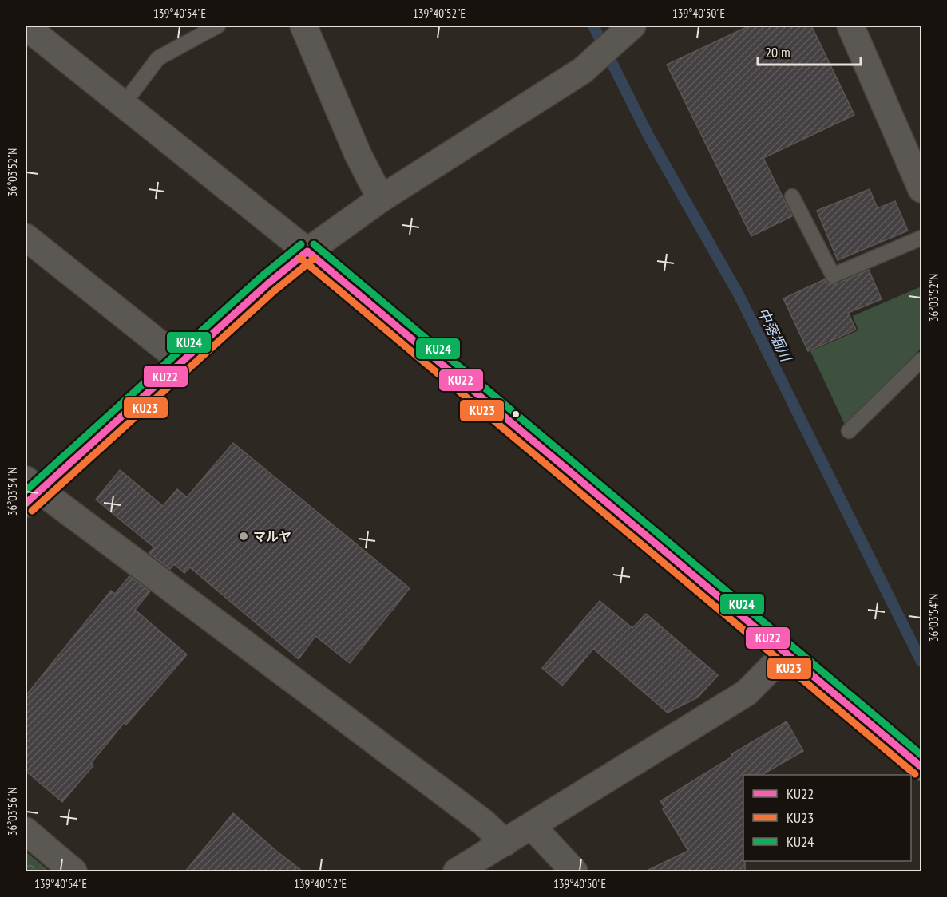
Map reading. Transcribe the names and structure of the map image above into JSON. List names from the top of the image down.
{
  "water": ["中落堀川"],
  "places": ["マルヤ"],
  "lines": ["transit line KU24", "transit line KU22", "transit line KU23"],
  "legend": ["KU22", "KU23", "KU24"],
  "scale_bar": "20 m",
  "coordinates": [
    "139°40'54\"E",
    "139°40'52\"E",
    "139°40'50\"E",
    "36°03'52\"N",
    "36°03'54\"N",
    "36°03'56\"N"
  ]
}
